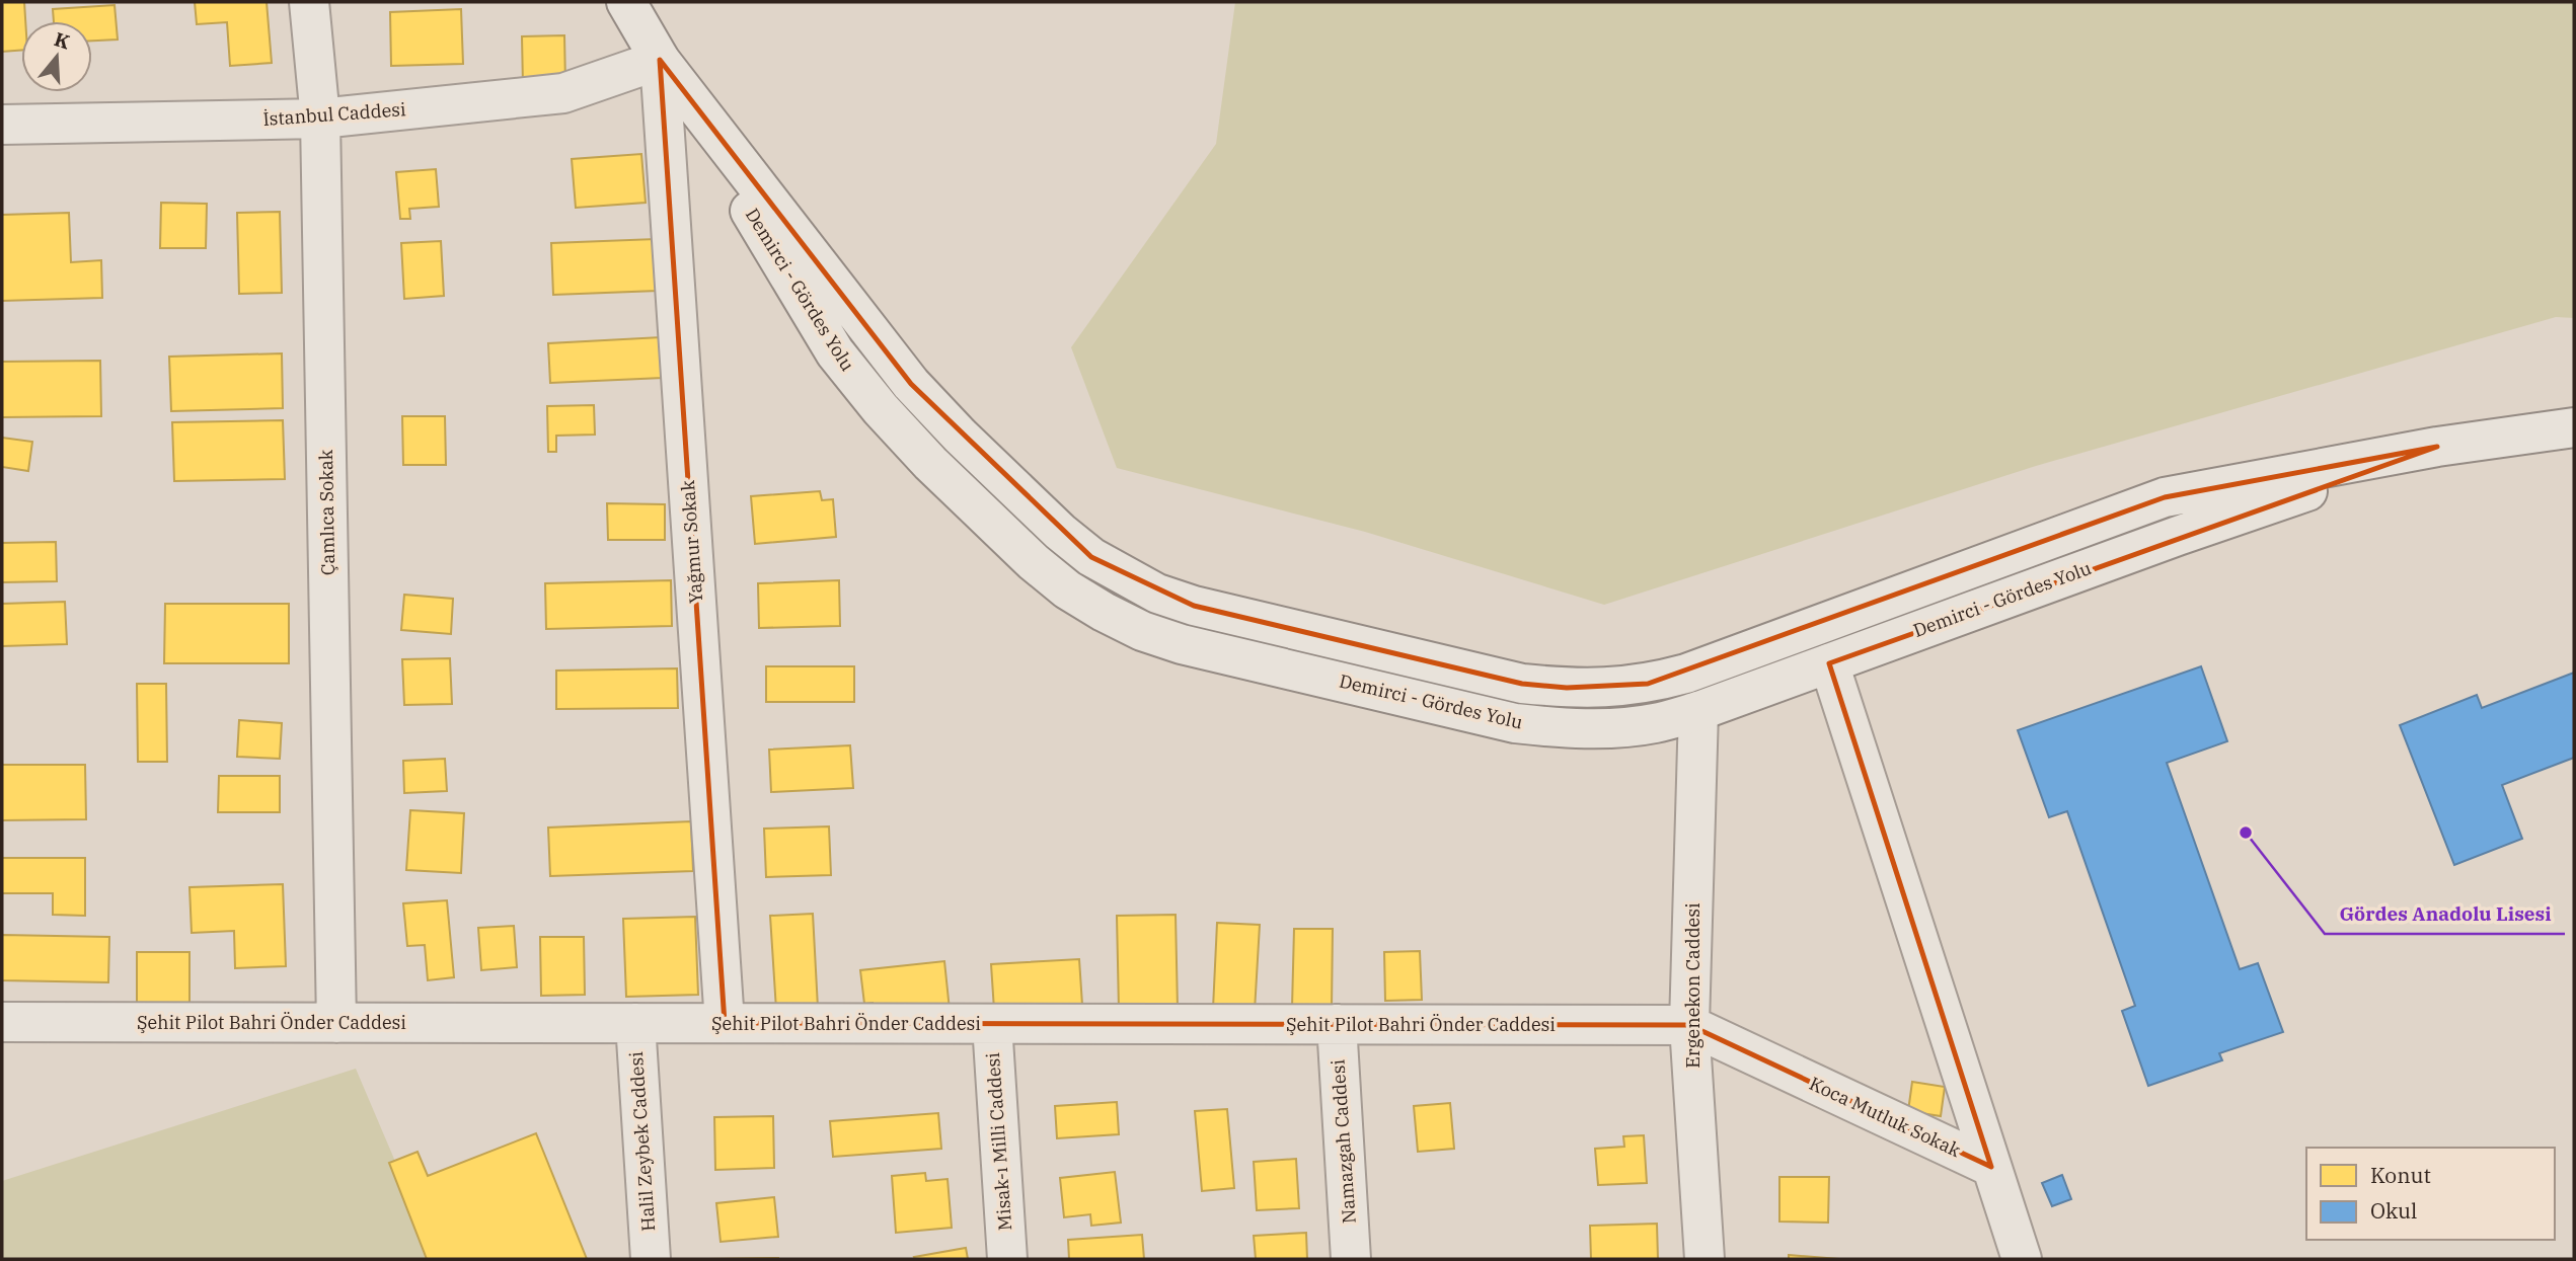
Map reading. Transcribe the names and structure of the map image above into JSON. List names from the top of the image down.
{
  "streets": {
    "street": [
      "İstanbul Caddesi",
      "Demirci - Gördes Yolu",
      "Çamlıca Sokak",
      "Yağmur Sokak",
      "Ergenekon Caddesi",
      "Şehit Pilot Bahri Önder Caddesi",
      "Koca Mutluk Sokak",
      "Halil Zeybek Caddesi",
      "Misak-ı Milli Caddesi",
      "Namazgah Caddesi"
    ]
  },
  "crossings": [
    ["İstanbul Caddesi", "Demirci - Gördes Yolu"],
    ["İstanbul Caddesi", "Çamlıca Sokak"],
    ["İstanbul Caddesi", "Yağmur Sokak"],
    ["Demirci - Gördes Yolu", "Yağmur Sokak"],
    ["Demirci - Gördes Yolu", "Ergenekon Caddesi"],
    ["Çamlıca Sokak", "Şehit Pilot Bahri Önder Caddesi"],
    ["Yağmur Sokak", "Şehit Pilot Bahri Önder Caddesi"],
    ["Ergenekon Caddesi", "Şehit Pilot Bahri Önder Caddesi"],
    ["Ergenekon Caddesi", "Koca Mutluk Sokak"],
    ["Şehit Pilot Bahri Önder Caddesi", "Koca Mutluk Sokak"],
    ["Şehit Pilot Bahri Önder Caddesi", "Halil Zeybek Caddesi"],
    ["Şehit Pilot Bahri Önder Caddesi", "Misak-ı Milli Caddesi"],
    ["Şehit Pilot Bahri Önder Caddesi", "Namazgah Caddesi"]
  ],
  "places": ["Gördes Anadolu Lisesi"],
  "legend": ["Konut", "Okul"],
  "north": "top"
}
